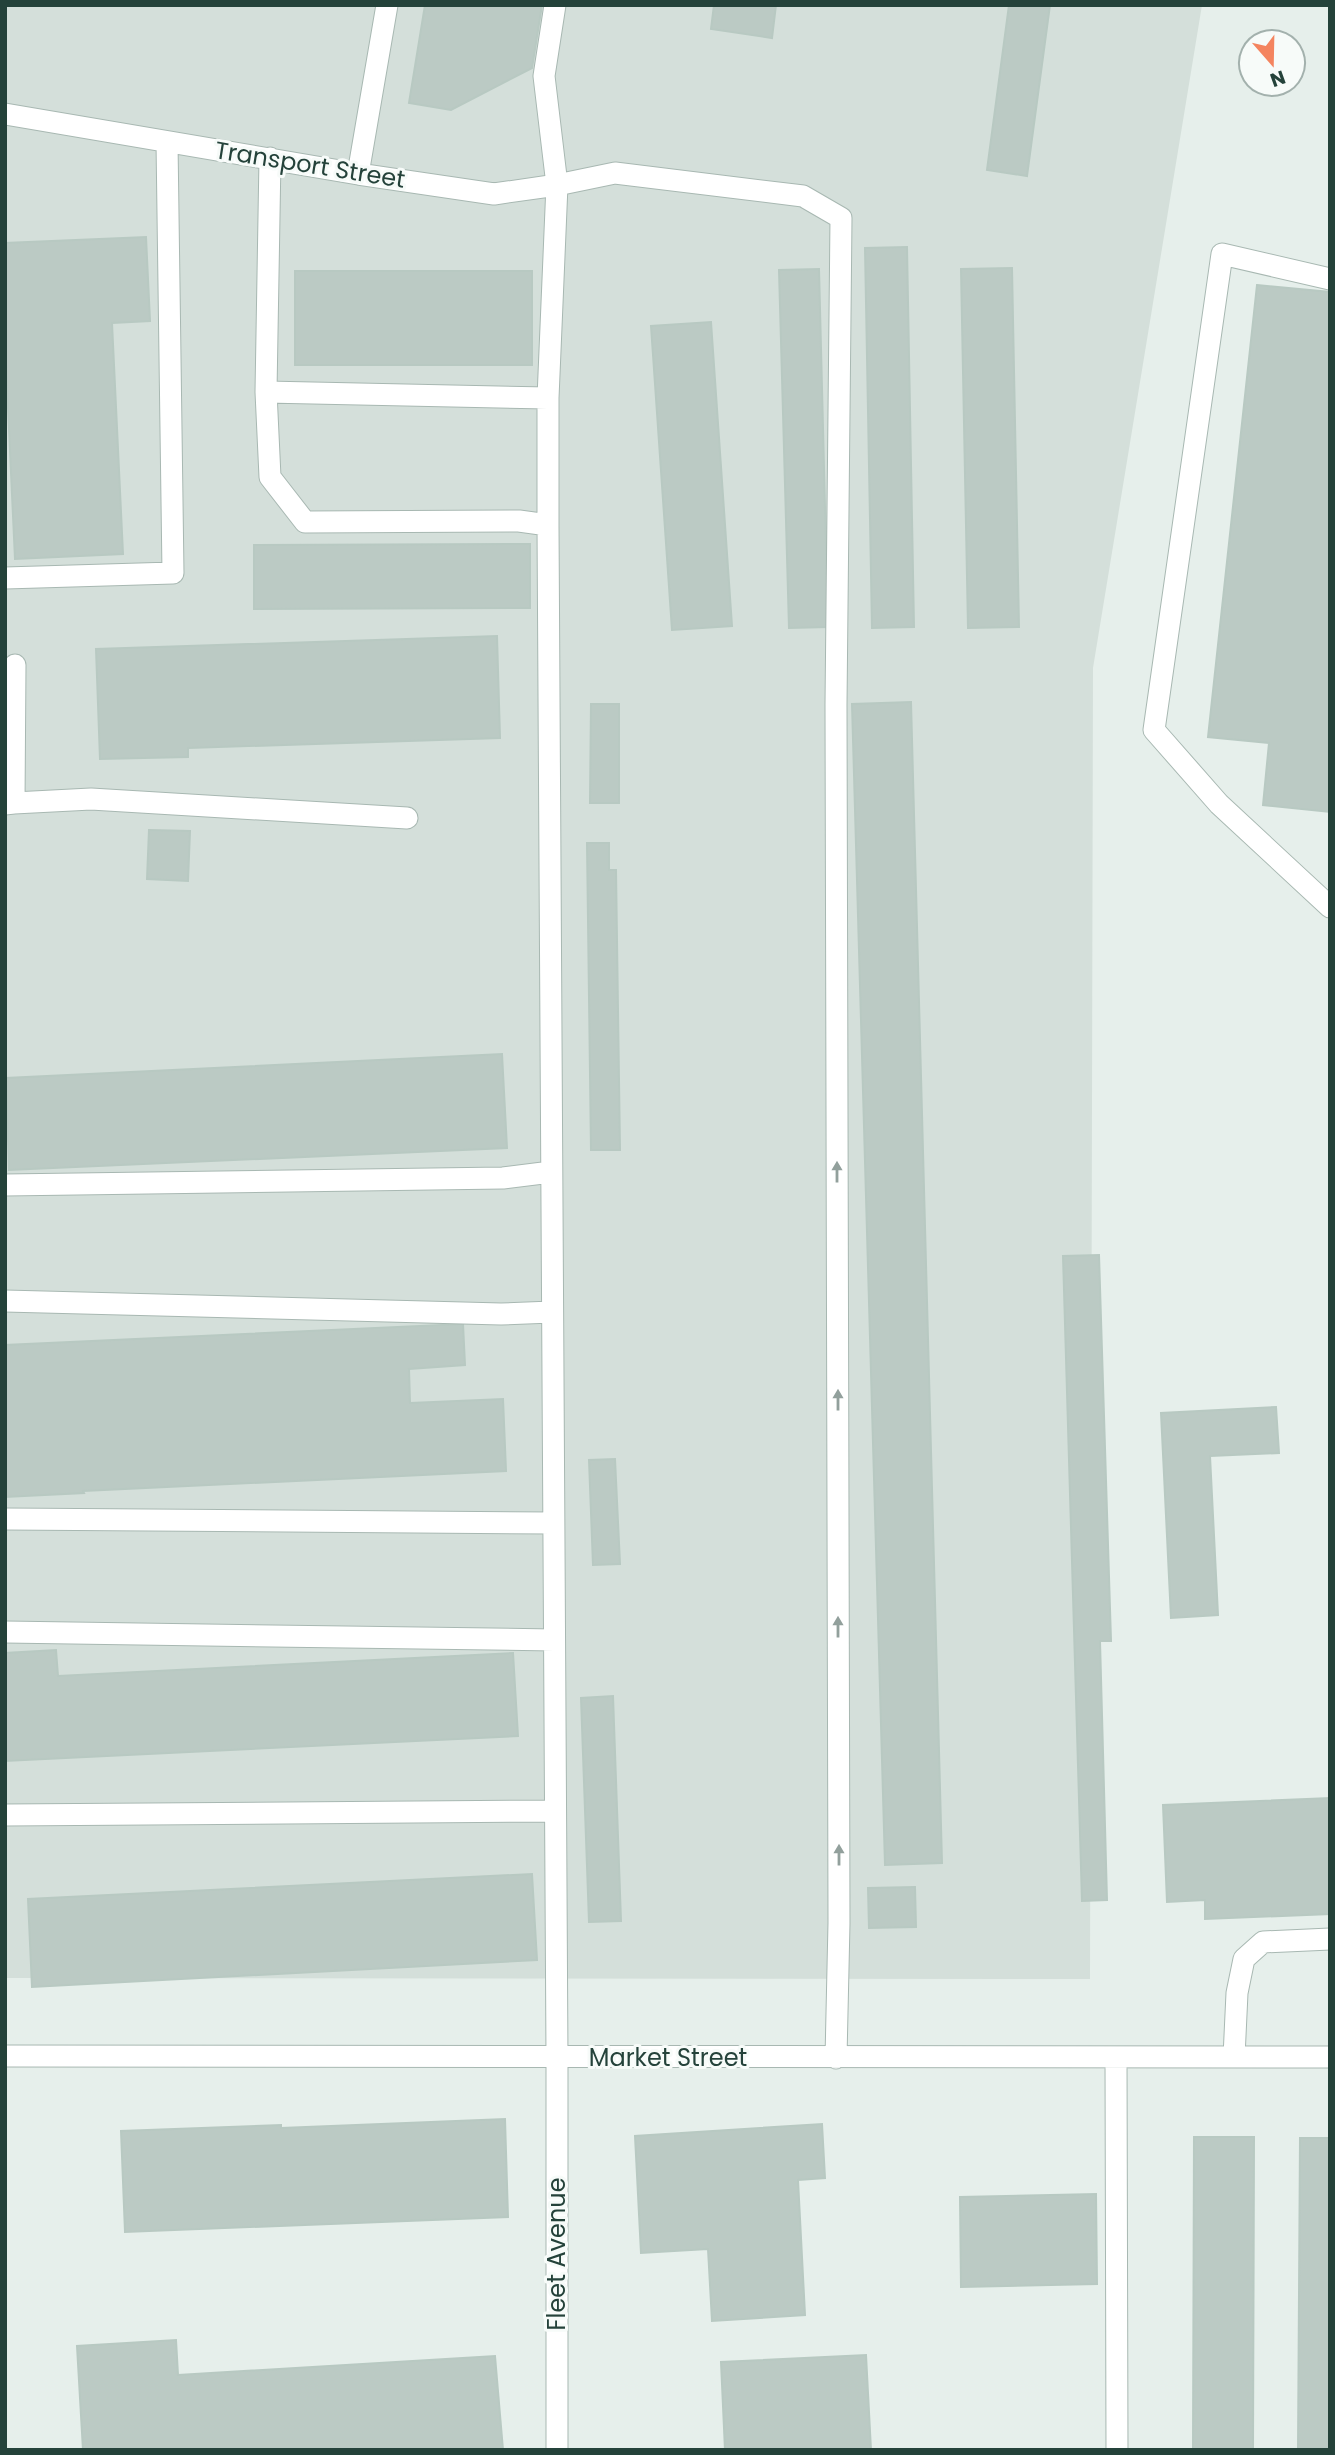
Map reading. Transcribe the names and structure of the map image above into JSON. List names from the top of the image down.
{
  "streets": {
    "street": ["Transport Street", "Market Street", "Fleet Avenue"]
  },
  "crossings": [
    ["Transport Street", "Market Street"],
    ["Transport Street", "Fleet Avenue"],
    ["Market Street", "Fleet Avenue"]
  ],
  "one_way": ["Transport Street"],
  "north": "bottom"
}
